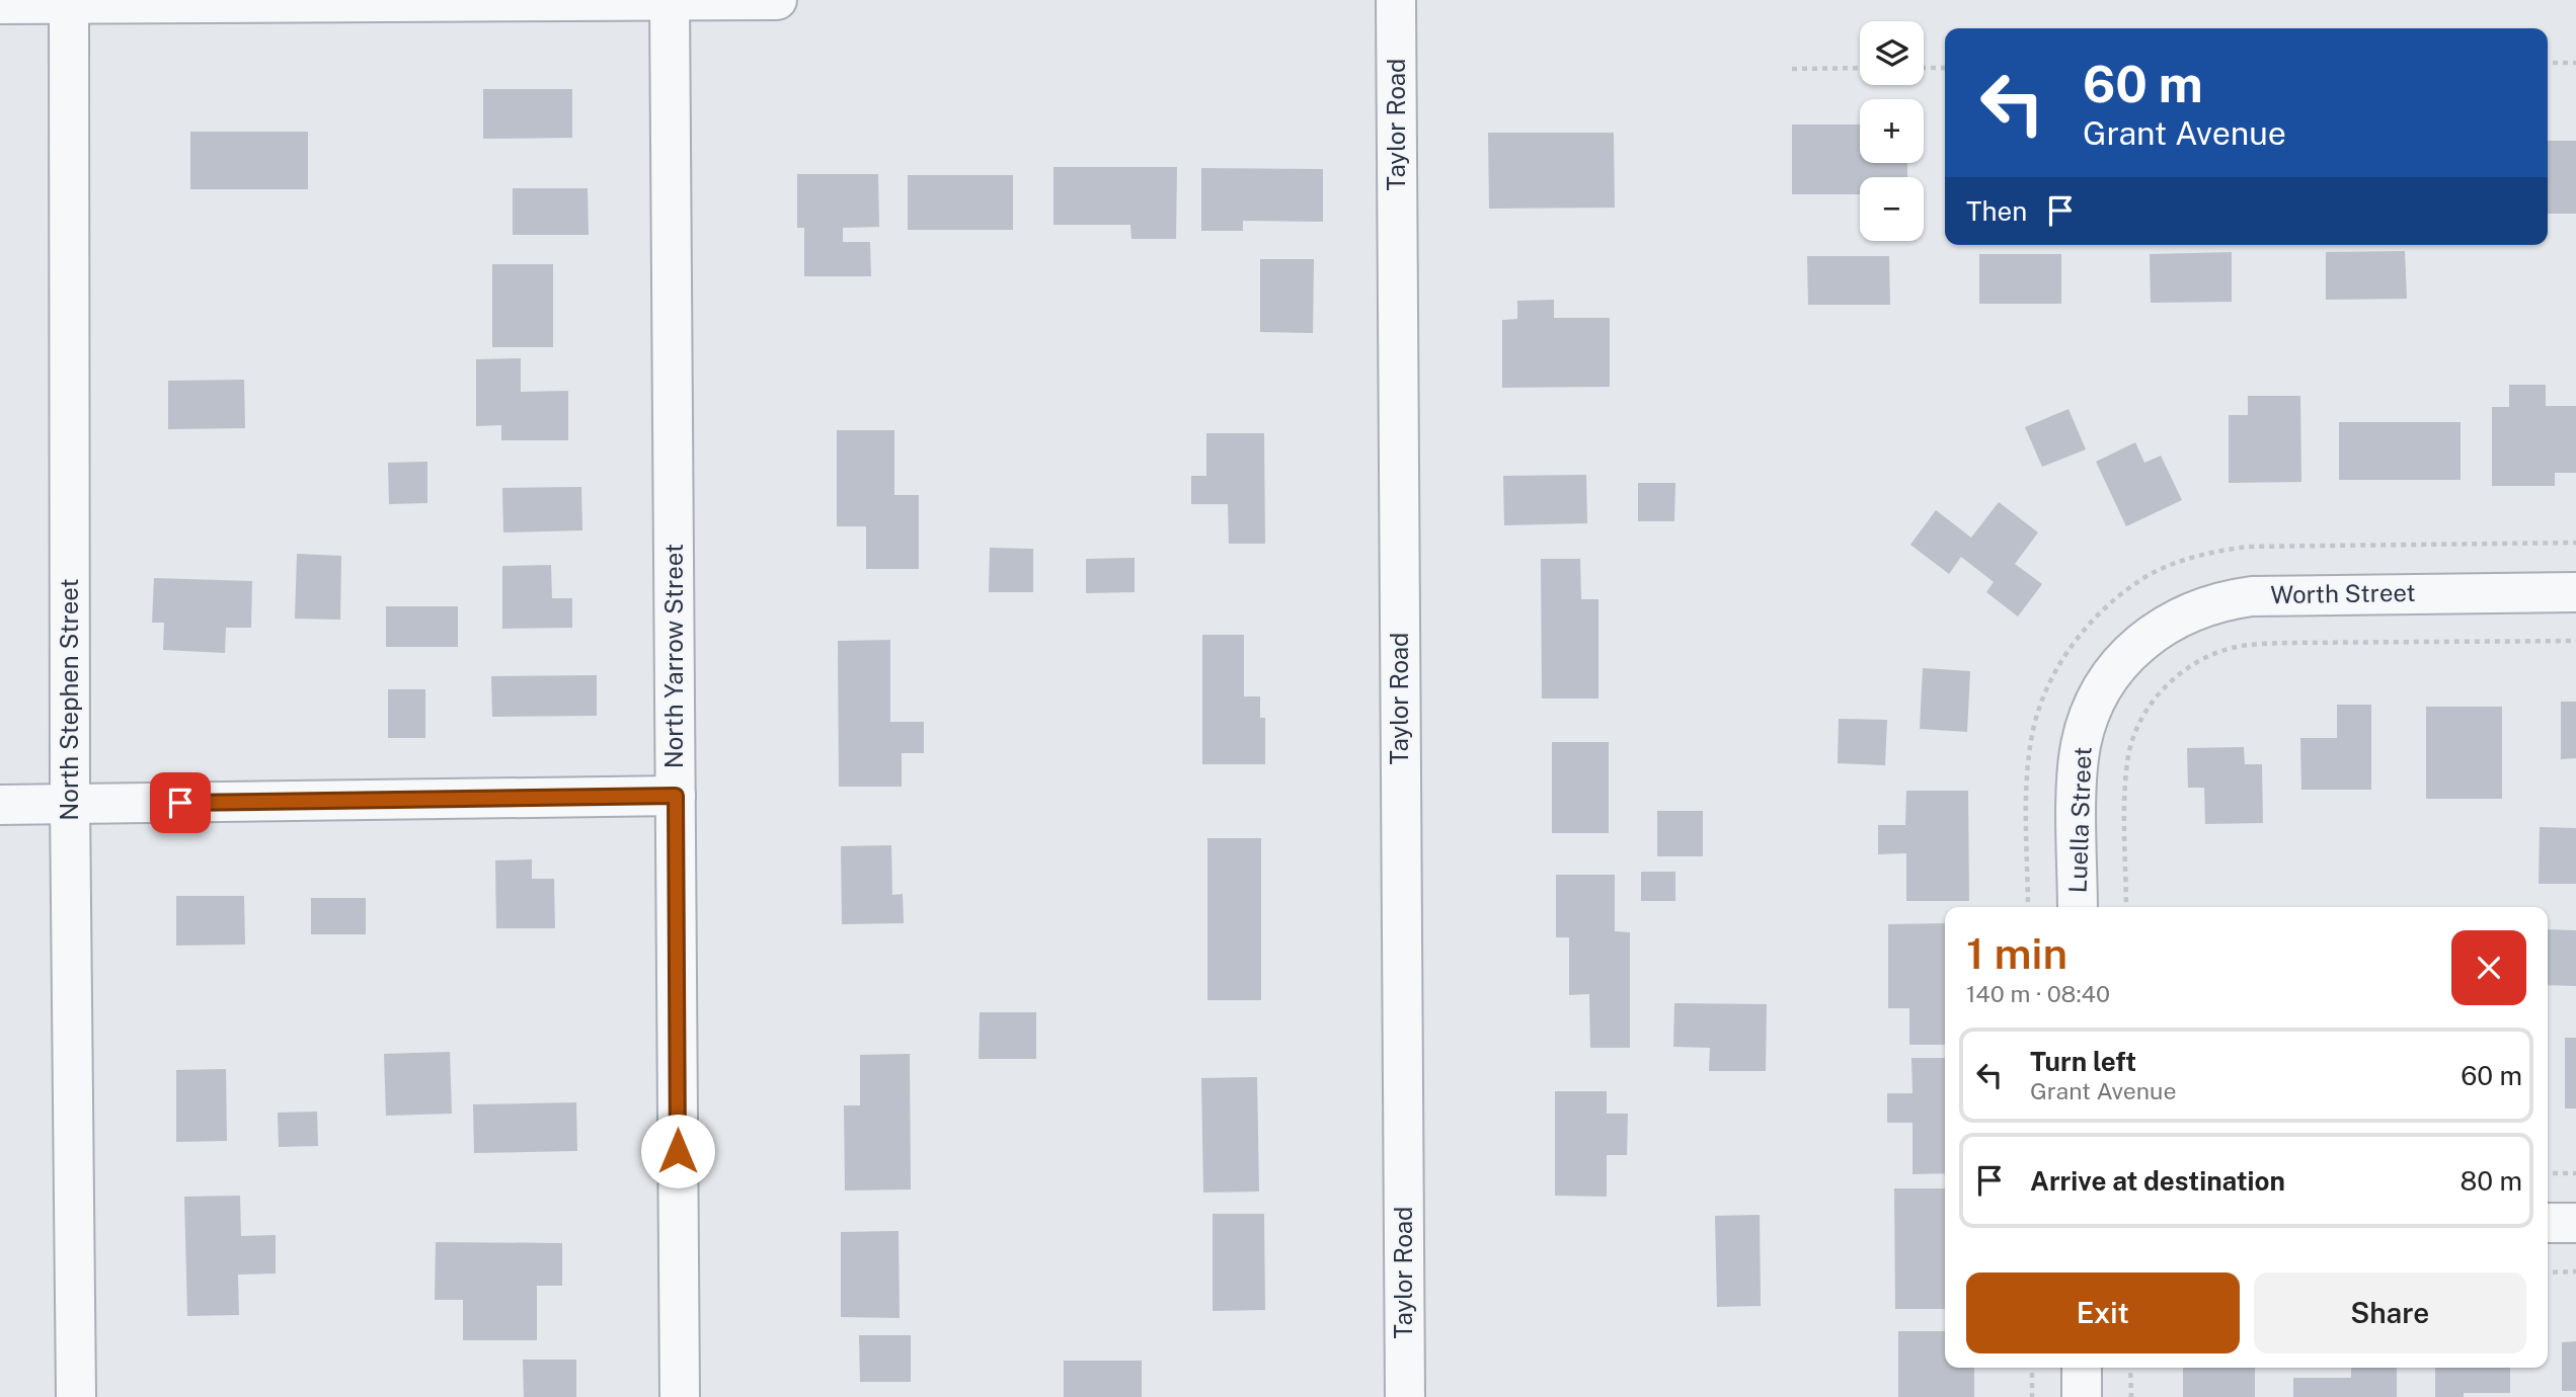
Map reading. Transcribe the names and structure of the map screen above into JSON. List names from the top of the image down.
{
  "streets": {
    "street": [
      "Taylor Road",
      "Worth Street",
      "North Yarrow Street",
      "North Stephen Street",
      "Luella Street"
    ]
  },
  "crossings": [
    ["Worth Street", "Luella Street"]
  ],
  "page": {
    "map_buttons": ["+", "−"],
    "turn": ["60 m", "Grant Avenue"],
    "then": "Then",
    "heading": ["1 min", "140 m · 08:40"],
    "list": [
      {
        "name": "Turn left",
        "note": "Grant Avenue",
        "value": "60 m"
      },
      {
        "name": "Arrive at destination",
        "value": "80 m"
      }
    ],
    "buttons": ["Exit", "Share"]
  }
}
